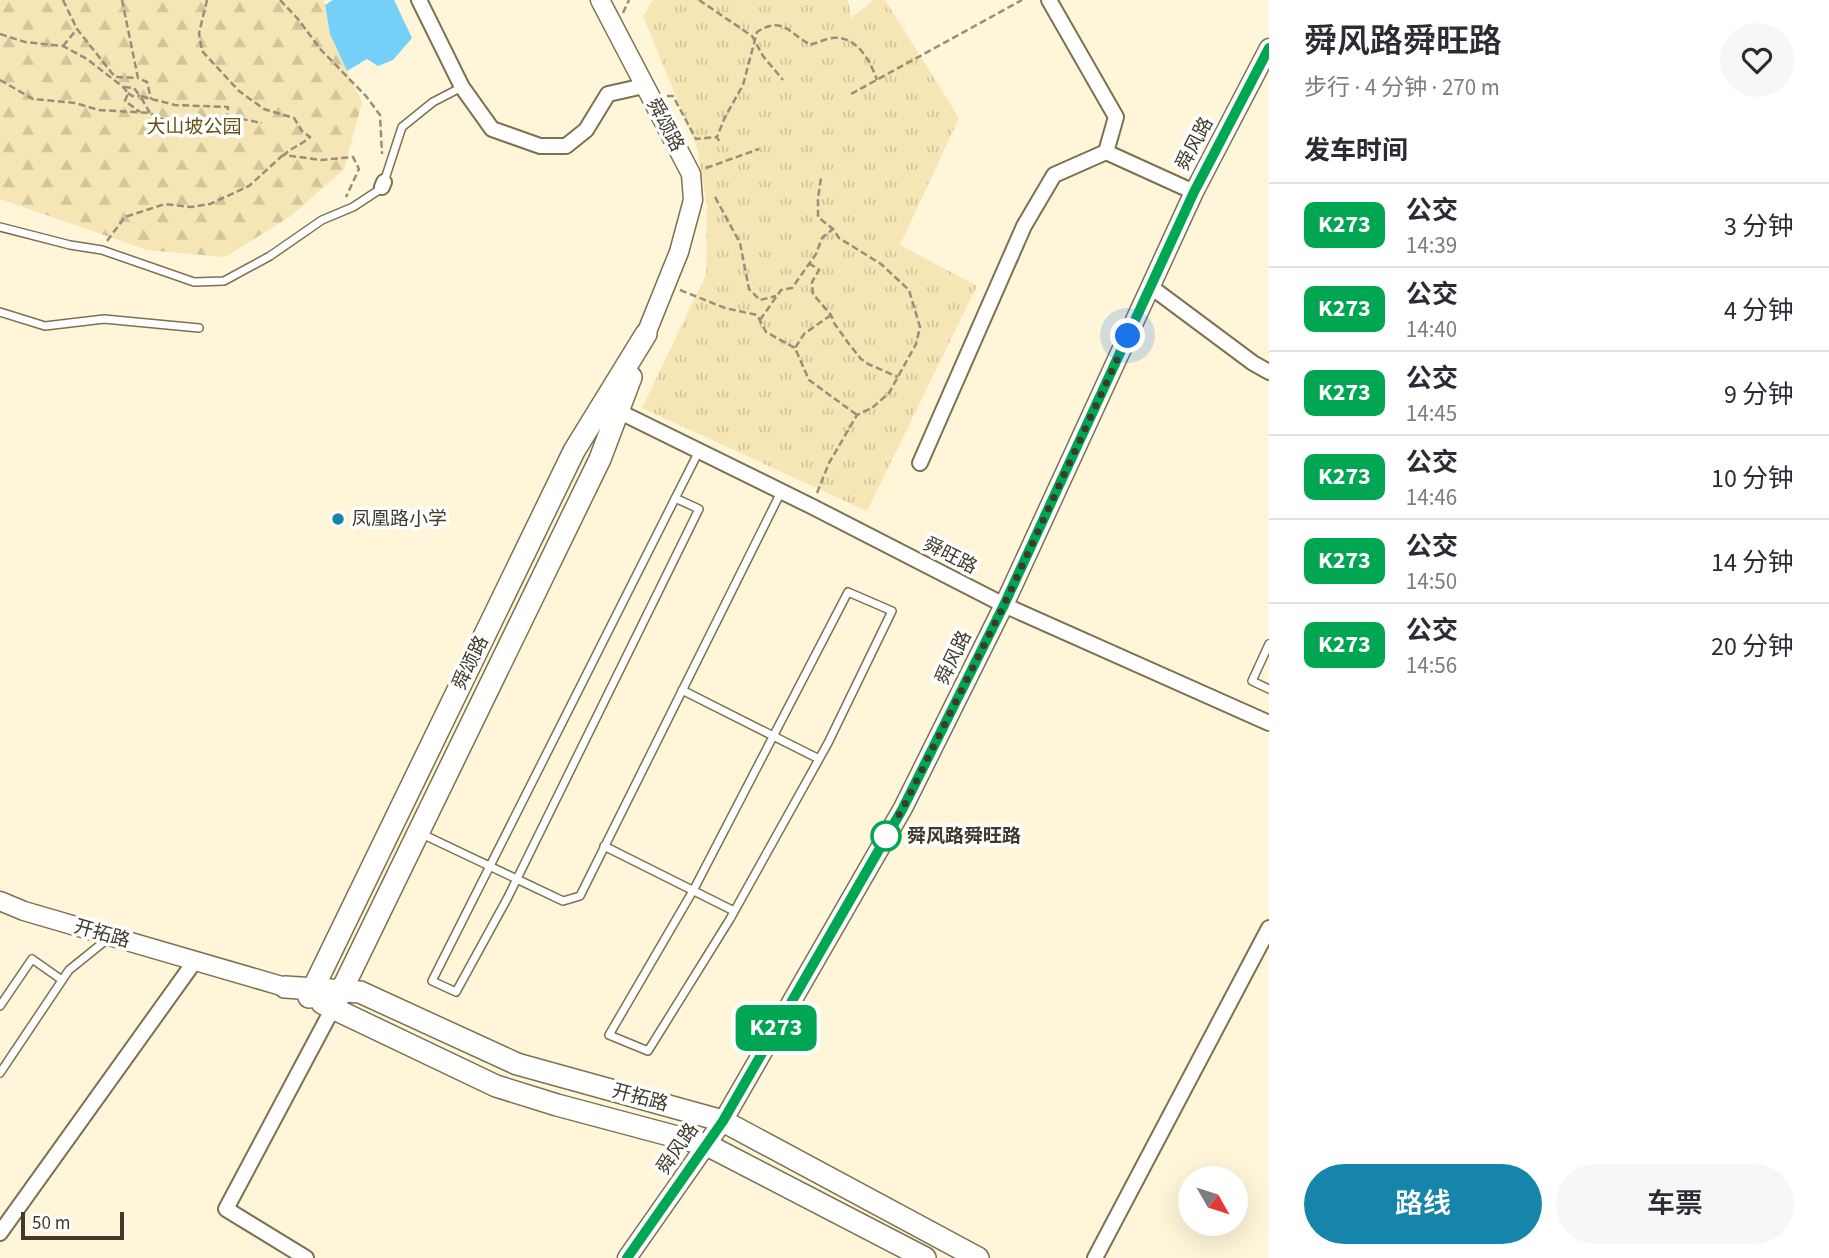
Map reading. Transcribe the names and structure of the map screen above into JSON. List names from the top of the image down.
{
  "streets": {
    "main road": ["舜颂路", "开拓路"],
    "street": ["舜风路", "舜旺路"]
  },
  "crossings": [
    ["舜颂路", "舜旺路"],
    ["舜颂路", "开拓路"],
    ["舜风路", "舜旺路"],
    ["舜风路", "开拓路"]
  ],
  "parks": ["大山坡公园"],
  "places": ["凤凰路小学", "舜风路舜旺路"],
  "lines": ["bus line K273"],
  "scale_bar": "50 m",
  "north": "bottom right",
  "page": {
    "on_map": "K273",
    "heading": [
      ["舜风路舜旺路", "步行 · 4 分钟 · 270 m"],
      "发车时间"
    ],
    "list": [
      {
        "mark": "K273",
        "name": "公交",
        "note": "14:39",
        "value": "3 分钟"
      },
      {
        "mark": "K273",
        "name": "公交",
        "note": "14:40",
        "value": "4 分钟"
      },
      {
        "mark": "K273",
        "name": "公交",
        "note": "14:45",
        "value": "9 分钟"
      },
      {
        "mark": "K273",
        "name": "公交",
        "note": "14:46",
        "value": "10 分钟"
      },
      {
        "mark": "K273",
        "name": "公交",
        "note": "14:50",
        "value": "14 分钟"
      },
      {
        "mark": "K273",
        "name": "公交",
        "note": "14:56",
        "value": "20 分钟"
      }
    ],
    "buttons": ["路线", "车票"],
    "scale": "50 m"
  }
}
